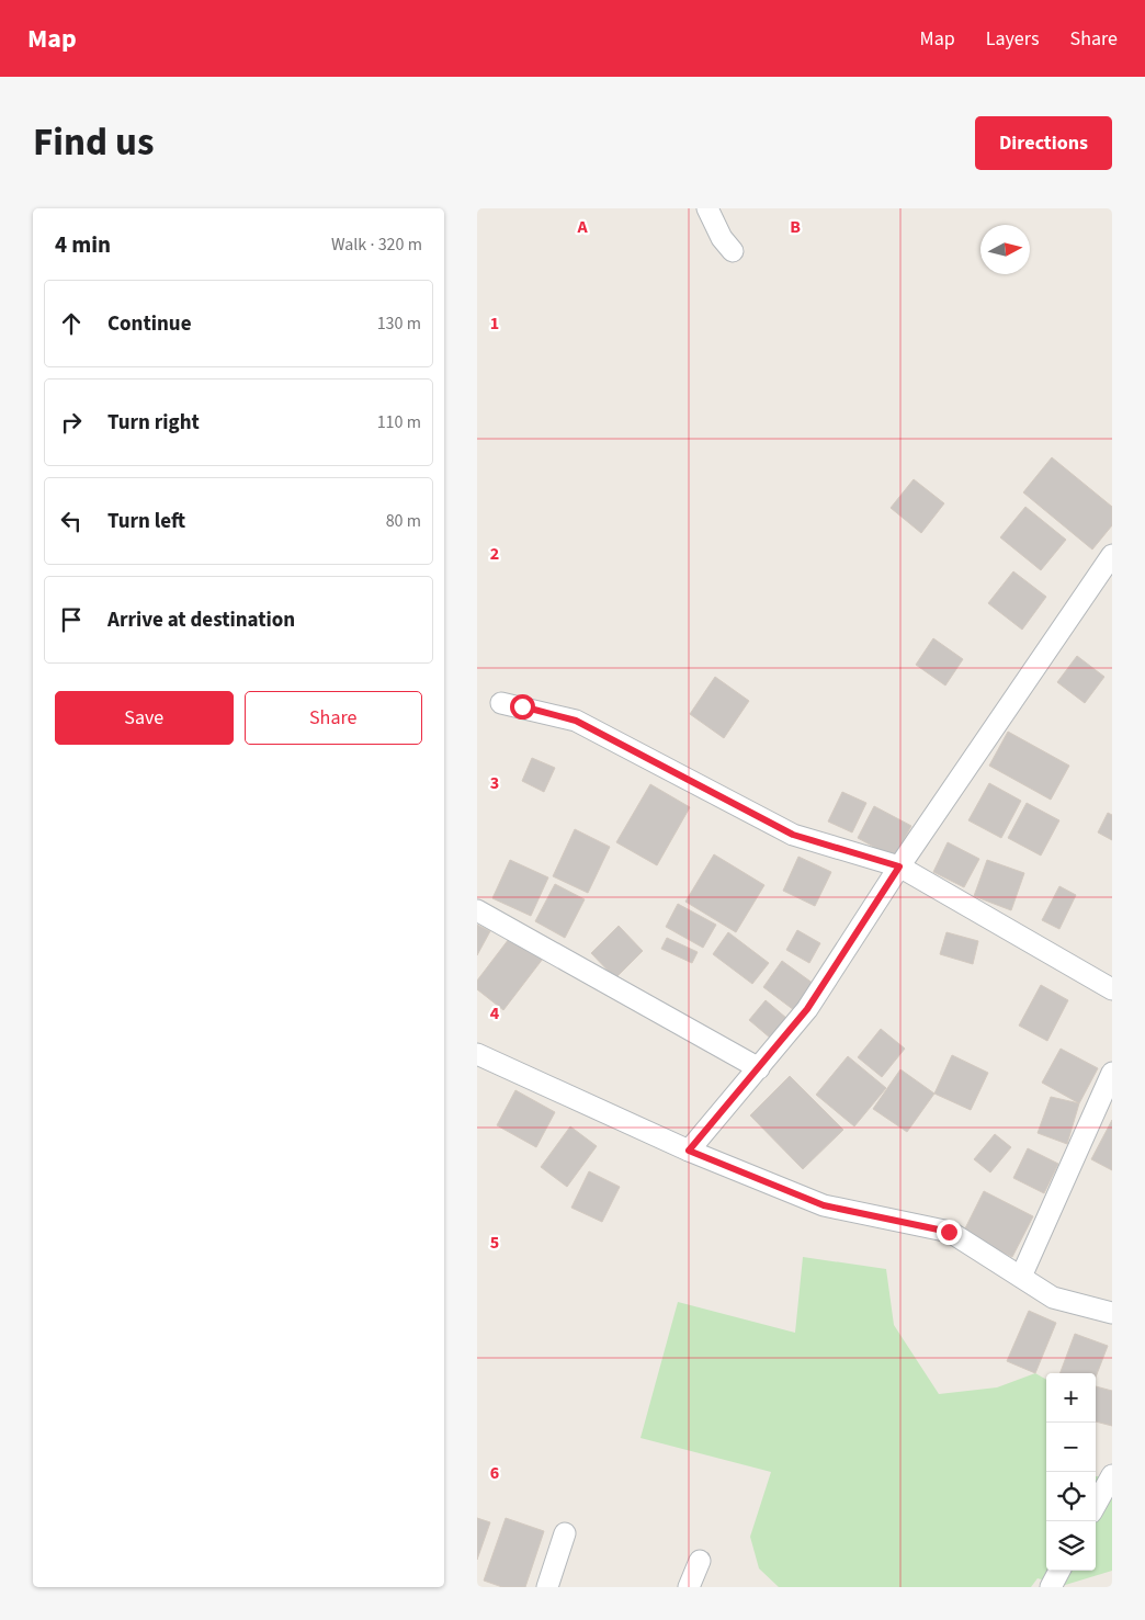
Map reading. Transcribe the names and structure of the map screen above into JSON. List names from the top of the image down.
{
  "north": "right",
  "page": {
    "header": "Map",
    "nav": ["Map", "Layers", "Share"],
    "title": "Find us",
    "buttons": [
      "Directions",
      ["Save", "Share"]
    ],
    "heading": ["4 min", "Walk · 320 m"],
    "list": [
      ["Continue", "130 m"],
      ["Turn right", "110 m"],
      ["Turn left", "80 m"],
      "Arrive at destination"
    ],
    "map_buttons": ["+", "−"]
  },
  "grid": {
    "columns": ["A", "B"],
    "rows": [
      "1",
      "2",
      "3",
      "4",
      "5",
      "6"
    ]
  }
}
